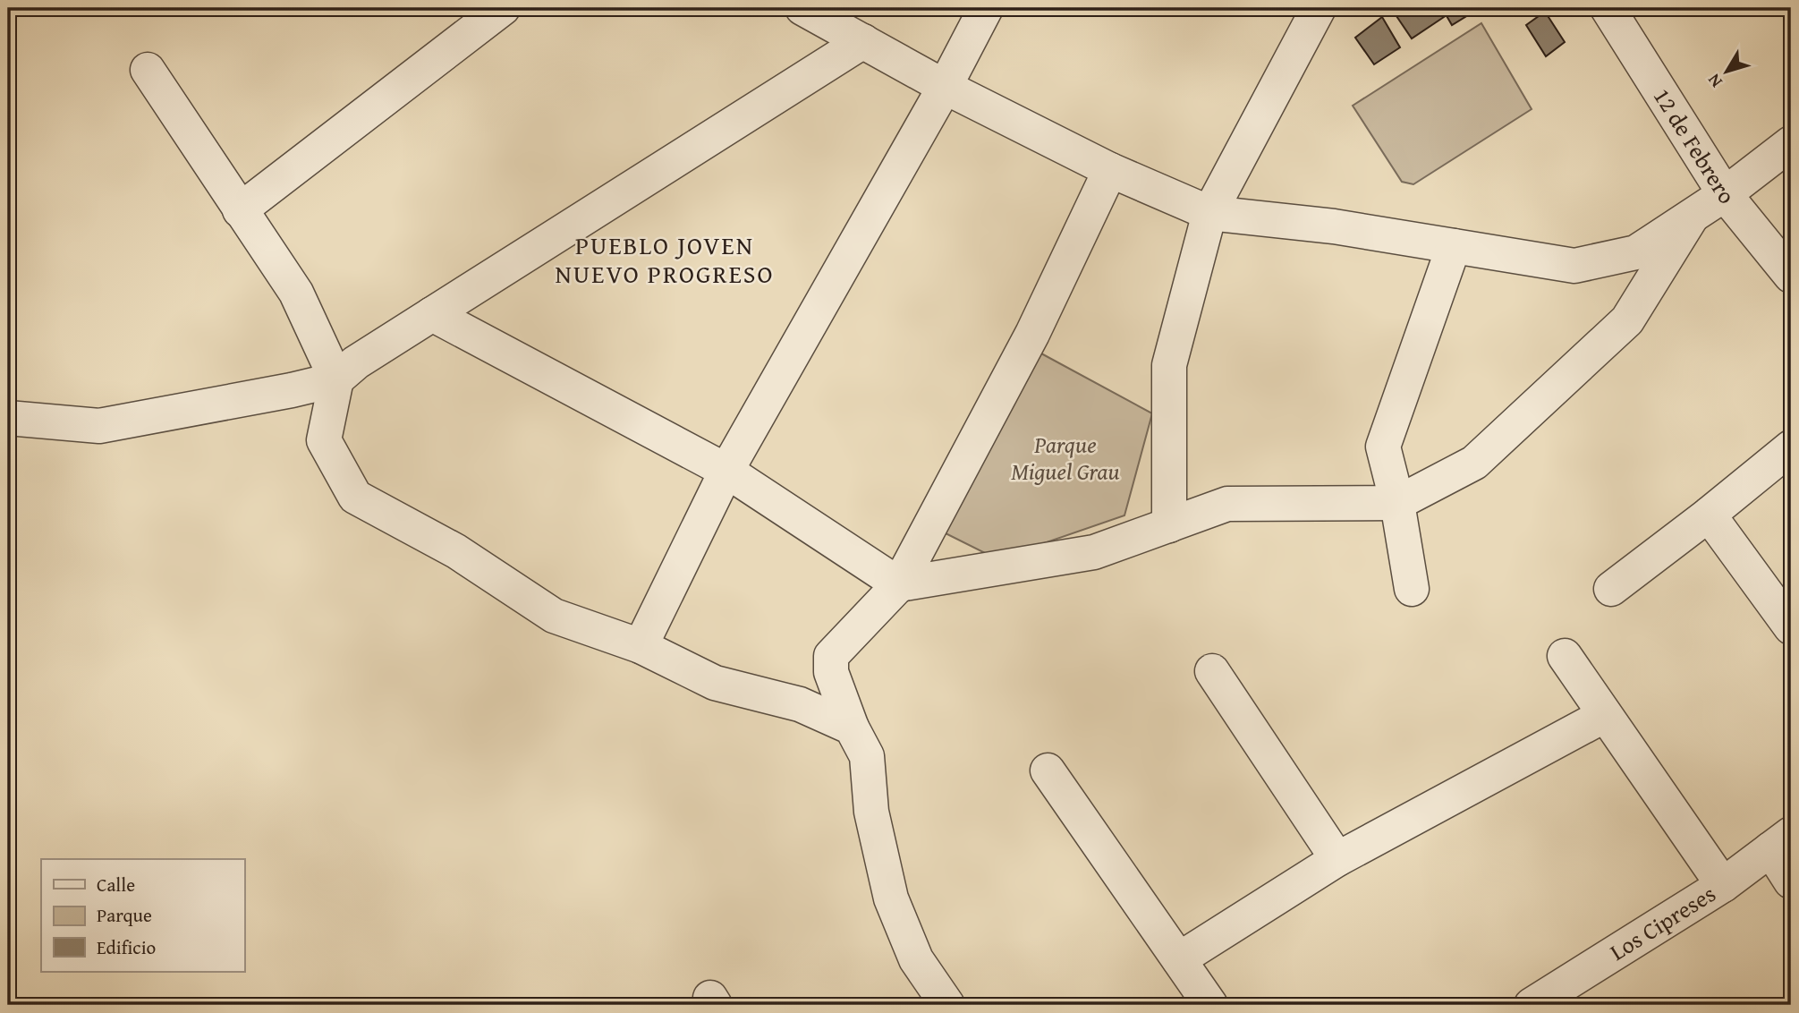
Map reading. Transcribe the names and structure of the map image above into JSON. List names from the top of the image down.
{
  "streets": {
    "street": ["12 de Febrero", "Los Cipreses"]
  },
  "districts": ["PUEBLO JOVEN NUEVO PROGRESO"],
  "parks": ["Parque Miguel Grau"],
  "legend": ["Calle", "Parque", "Edificio"],
  "north": "bottom left"
}
